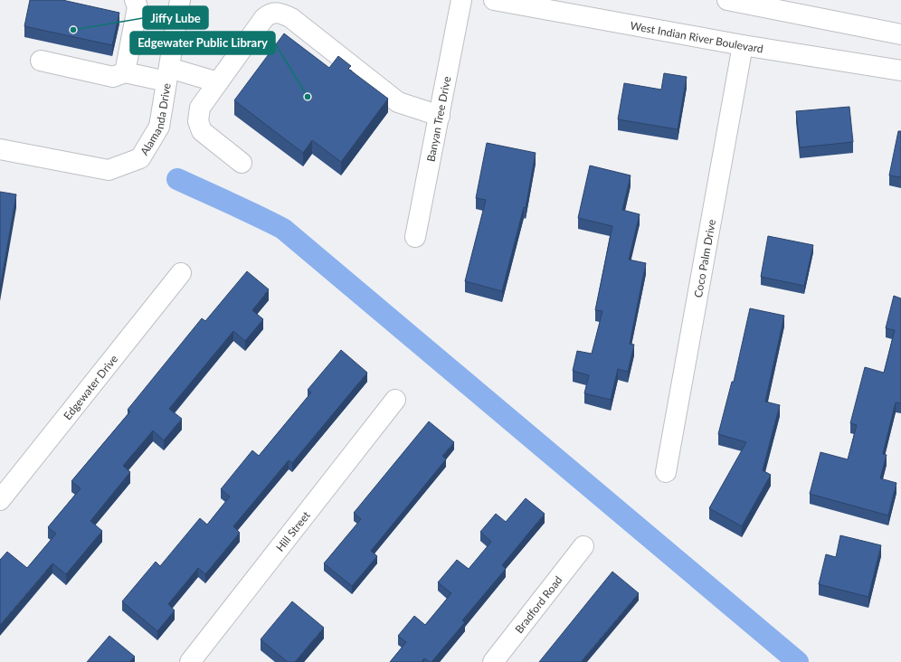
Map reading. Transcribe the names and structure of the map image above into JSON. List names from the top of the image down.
{
  "streets": {
    "street": [
      "West Indian River Boulevard",
      "Alamanda Drive",
      "Banyan Tree Drive",
      "Coco Palm Drive",
      "Edgewater Drive",
      "Hill Street",
      "Bradford Road"
    ]
  },
  "crossings": [
    ["West Indian River Boulevard", "Coco Palm Drive"]
  ],
  "places": ["Jiffy Lube", "Edgewater Public Library"]
}
